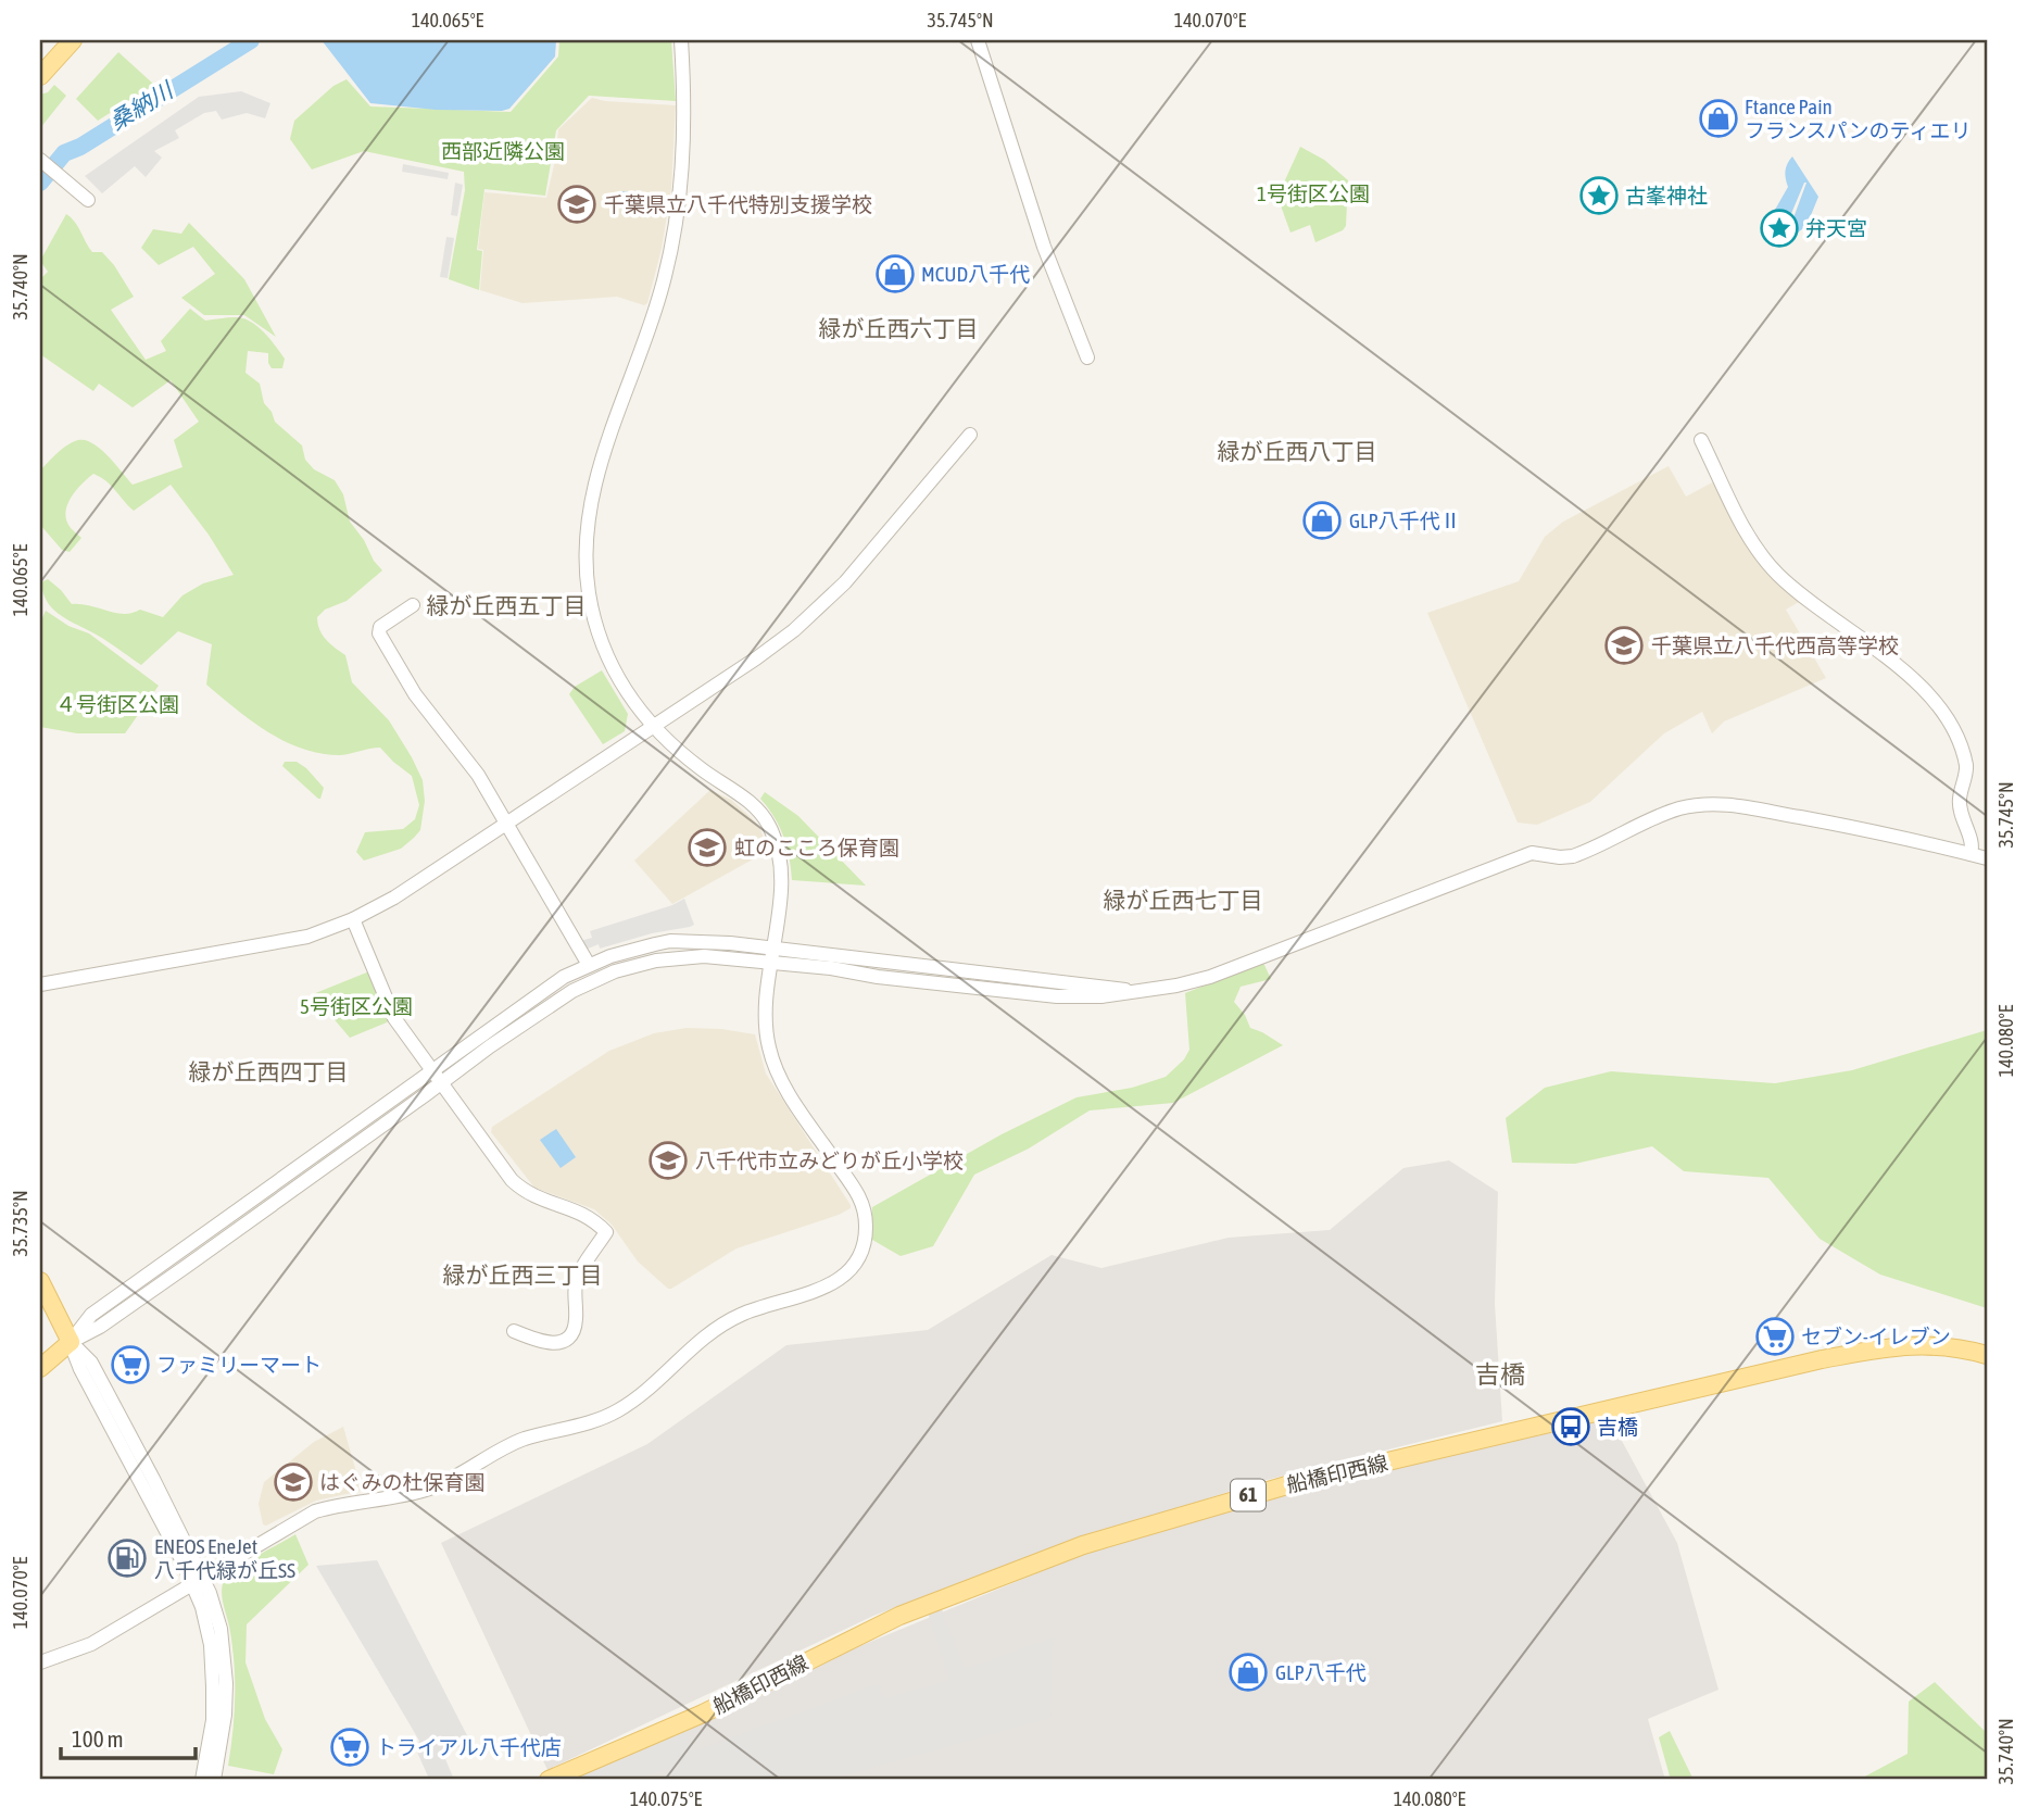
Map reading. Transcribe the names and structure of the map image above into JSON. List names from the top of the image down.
{
  "streets": {
    "main road": ["船橋印西線", "61"]
  },
  "districts": [
    "緑が丘西六丁目",
    "緑が丘西八丁目",
    "緑が丘西五丁目",
    "緑が丘西七丁目",
    "緑が丘西四丁目",
    "緑が丘西三丁目",
    "吉橋"
  ],
  "water": ["桑納川"],
  "parks": [
    "西部近隣公園",
    "1号街区公園",
    "４号街区公園",
    "5号街区公園"
  ],
  "places": {
    "shop": [
      "Ftance Pain フランスパンのティエリ",
      "MCUD八千代",
      "GLP八千代Ⅱ",
      "GLP八千代"
    ],
    "place": ["古峯神社", "弁天宮"],
    "school or university": [
      "千葉県立八千代特別支援学校",
      "千葉県立八千代西高等学校",
      "虹のこころ保育園",
      "八千代市立みどりが丘小学校",
      "はぐみの杜保育園"
    ],
    "supermarket": ["セブン-イレブン", "ファミリーマート", "トライアル八千代店"],
    "bus stop": ["吉橋"],
    "fuel station": ["ENEOS EneJet 八千代緑が丘SS"]
  },
  "scale_bar": "100 m",
  "coordinates": [
    "140.065°E",
    "35.745°N",
    "140.070°E",
    "35.740°N",
    "140.080°E",
    "35.735°N",
    "140.075°E"
  ]
}
